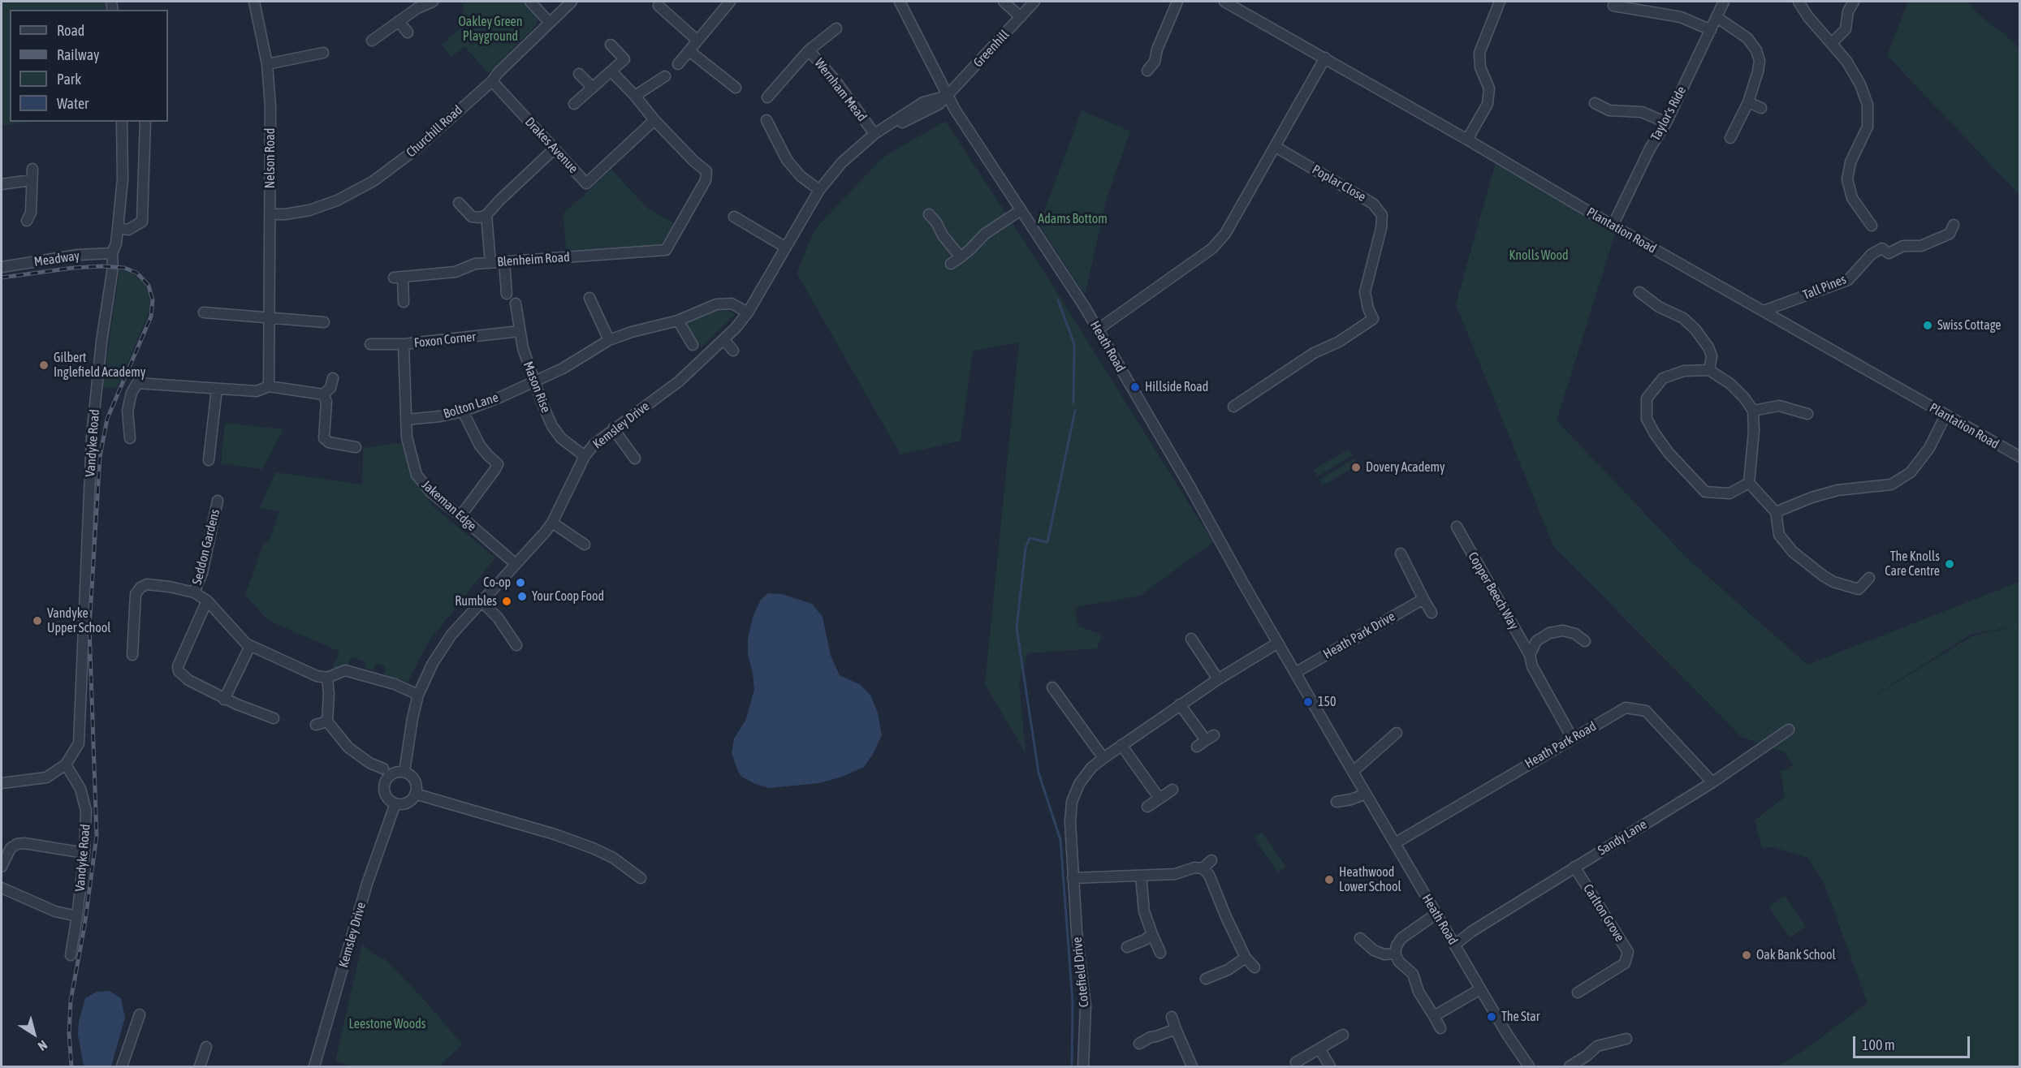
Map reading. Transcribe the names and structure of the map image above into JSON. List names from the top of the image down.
{
  "streets": {
    "street": [
      "Greenhill",
      "Wernham Mead",
      "Taylor's Ride",
      "Churchill Road",
      "Drakes Avenue",
      "Nelson Road",
      "Poplar Close",
      "Plantation Road",
      "Meadway",
      "Blenheim Road",
      "Tall Pines",
      "Foxon Corner",
      "Heath Road",
      "Mason Rise",
      "Bolton Lane",
      "Kemsley Drive",
      "Vandyke Road",
      "Jakeman Edge",
      "Seddon Gardens",
      "Copper Beech Way",
      "Heath Park Drive",
      "Heath Park Road",
      "Sandy Lane",
      "Carlton Grove",
      "Cotefield Drive"
    ]
  },
  "crossings": [
    ["Greenhill", "Heath Road"],
    ["Greenhill", "Kemsley Drive"],
    ["Wernham Mead", "Kemsley Drive"],
    ["Taylor's Ride", "Plantation Road"],
    ["Churchill Road", "Drakes Avenue"],
    ["Churchill Road", "Nelson Road"],
    ["Drakes Avenue", "Blenheim Road"],
    ["Plantation Road", "Tall Pines"],
    ["Meadway", "Vandyke Road"],
    ["Foxon Corner", "Mason Rise"],
    ["Foxon Corner", "Jakeman Edge"],
    ["Heath Road", "Kemsley Drive"],
    ["Heath Road", "Heath Park Drive"],
    ["Heath Road", "Heath Park Road"],
    ["Heath Road", "Sandy Lane"],
    ["Heath Road", "Cotefield Drive"],
    ["Mason Rise", "Bolton Lane"],
    ["Mason Rise", "Kemsley Drive"],
    ["Bolton Lane", "Kemsley Drive"],
    ["Bolton Lane", "Jakeman Edge"],
    ["Kemsley Drive", "Jakeman Edge"],
    ["Copper Beech Way", "Heath Park Road"],
    ["Heath Park Road", "Sandy Lane"],
    ["Sandy Lane", "Carlton Grove"]
  ],
  "parks": [
    "Oakley Green Playground",
    "Adams Bottom",
    "Knolls Wood",
    "Leestone Woods"
  ],
  "places": [
    "Swiss Cottage",
    "Gilbert Inglefield Academy",
    "Hillside Road",
    "Dovery Academy",
    "The Knolls Care Centre",
    "Co-op",
    "Your Coop Food",
    "Rumbles",
    "Vandyke Upper School",
    "150",
    "Heathwood Lower School",
    "Oak Bank School",
    "The Star"
  ],
  "legend": [
    "Road",
    "Railway",
    "Park",
    "Water"
  ],
  "scale_bar": "100 m",
  "north": "bottom right"
}
